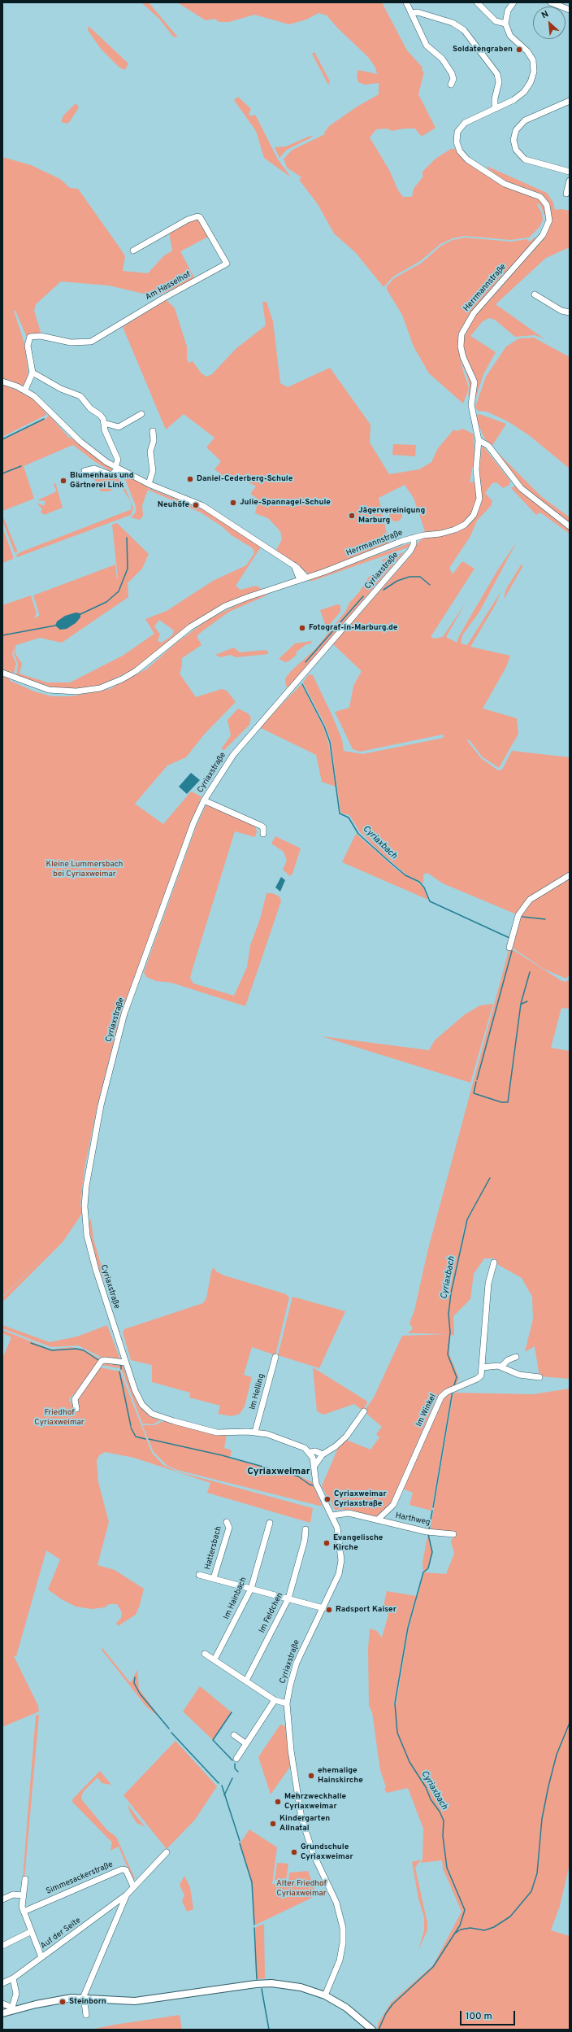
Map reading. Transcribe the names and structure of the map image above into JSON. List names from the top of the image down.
{
  "streets": {
    "street": [
      "Am Hasselhof",
      "Herrmannstraße",
      "Cyriaxstraße",
      "Im Helling",
      "Im Winkel",
      "Harthweg",
      "Hattersbach",
      "Im Hainbach",
      "Im Feldchen",
      "Simmesackerstraße",
      "Auf der Seite"
    ]
  },
  "crossings": [
    ["Herrmannstraße", "Cyriaxstraße"],
    ["Cyriaxstraße", "Im Helling"],
    ["Cyriaxstraße", "Harthweg"],
    ["Cyriaxstraße", "Hattersbach"],
    ["Im Winkel", "Harthweg"],
    ["Hattersbach", "Im Hainbach"],
    ["Hattersbach", "Im Feldchen"]
  ],
  "districts": ["Cyriaxweimar"],
  "water": ["Cyriaxbach"],
  "parks": ["Kleine Lummersbach bei Cyriaxweimar", "Friedhof Cyriaxweimar", "Alter Friedhof Cyriaxweimar"],
  "places": [
    "Soldatengraben",
    "Daniel-Cederberg-Schule",
    "Blumenhaus und Gärtnerei Link",
    "Julie-Spannagel-Schule",
    "Neuhöfe",
    "Jägervereinigung Marburg",
    "Fotograf-in-Marburg.de",
    "Cyriaxweimar Cyriaxstraße",
    "Evangelische Kirche",
    "Radsport Kaiser",
    "ehemalige Hainskirche",
    "Mehrzweckhalle Cyriaxweimar",
    "Kindergarten Allnatal",
    "Grundschule Cyriaxweimar",
    "Steinborn"
  ],
  "scale_bar": "100 m",
  "north": "top left"
}
